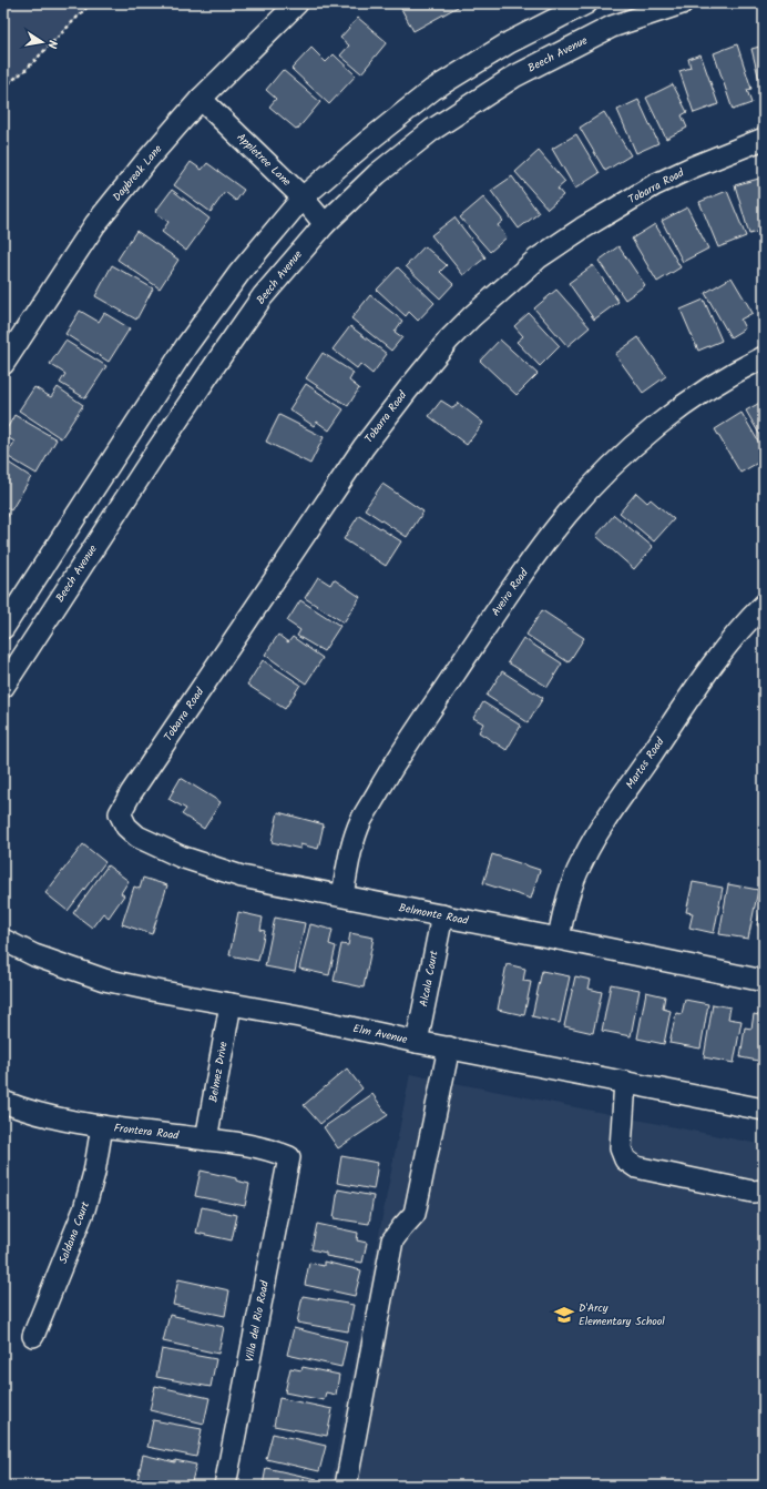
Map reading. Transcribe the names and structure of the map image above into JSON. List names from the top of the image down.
{
  "streets": {
    "street": [
      "Beech Avenue",
      "Appletree Lane",
      "Daybreak Lane",
      "Tobarra Road",
      "Aveiro Road",
      "Martos Road",
      "Belmonte Road",
      "Alcala Court",
      "Elm Avenue",
      "Belmez Drive",
      "Frontera Road",
      "Saldana Court",
      "Villa del Rio Road"
    ]
  },
  "crossings": [
    ["Beech Avenue", "Appletree Lane"],
    ["Appletree Lane", "Daybreak Lane"],
    ["Tobarra Road", "Belmonte Road"],
    ["Aveiro Road", "Belmonte Road"],
    ["Martos Road", "Belmonte Road"],
    ["Belmonte Road", "Alcala Court"],
    ["Alcala Court", "Elm Avenue"],
    ["Elm Avenue", "Belmez Drive"],
    ["Belmez Drive", "Frontera Road"],
    ["Frontera Road", "Saldana Court"],
    ["Frontera Road", "Villa del Rio Road"]
  ],
  "places": {
    "school or university": ["D'Arcy Elementary School"]
  },
  "north": "right"
}
